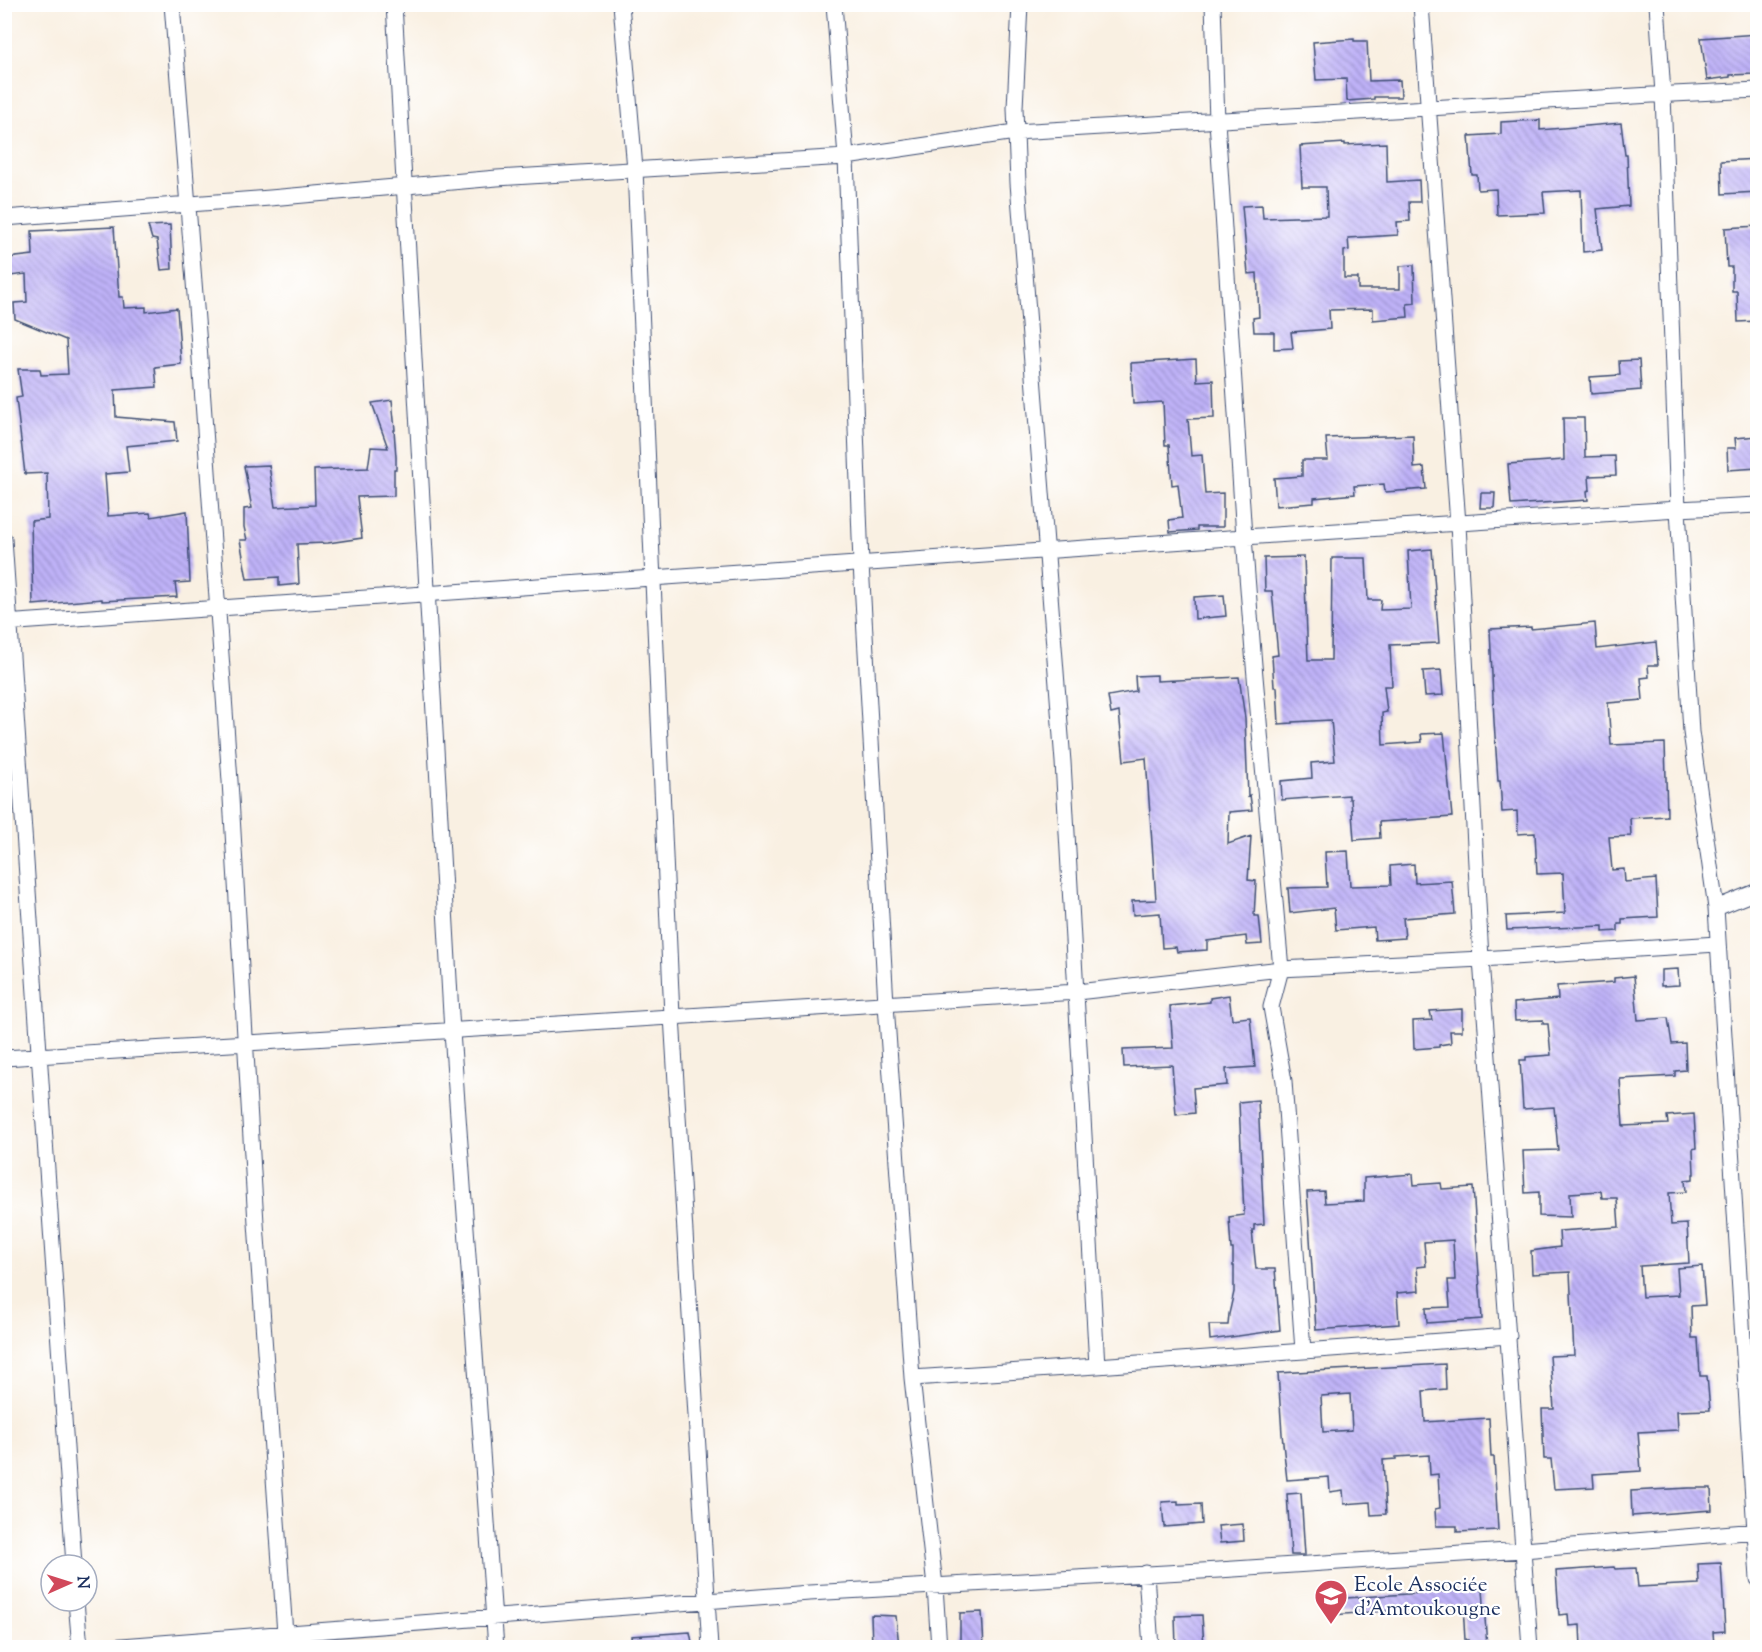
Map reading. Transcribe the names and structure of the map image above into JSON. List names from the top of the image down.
{
  "places": {
    "school or university": ["Ecole Associée d'Amtoukougne"]
  },
  "north": "right"
}
